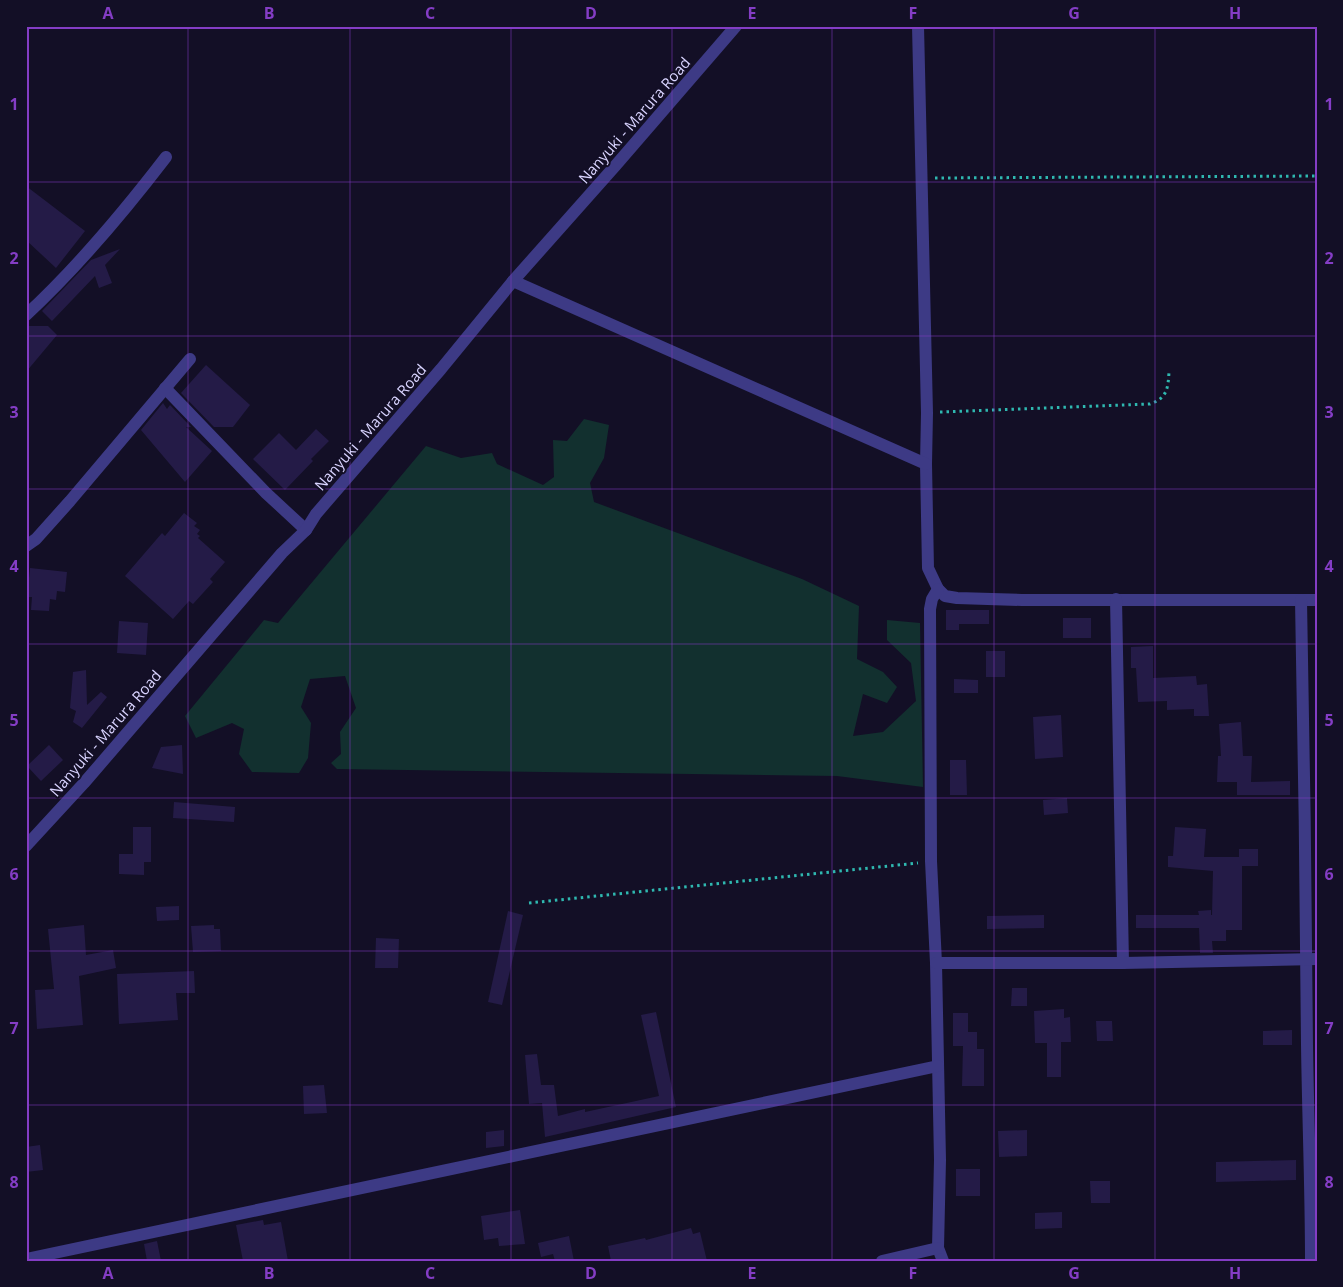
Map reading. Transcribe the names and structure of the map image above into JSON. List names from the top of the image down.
{
  "streets": {
    "street": ["Nanyuki - Marura Road"]
  },
  "grid": {
    "columns": [
      "A",
      "B",
      "C",
      "D",
      "E",
      "F",
      "G",
      "H"
    ],
    "rows": [
      "1",
      "2",
      "3",
      "4",
      "5",
      "6",
      "7",
      "8"
    ]
  }
}
